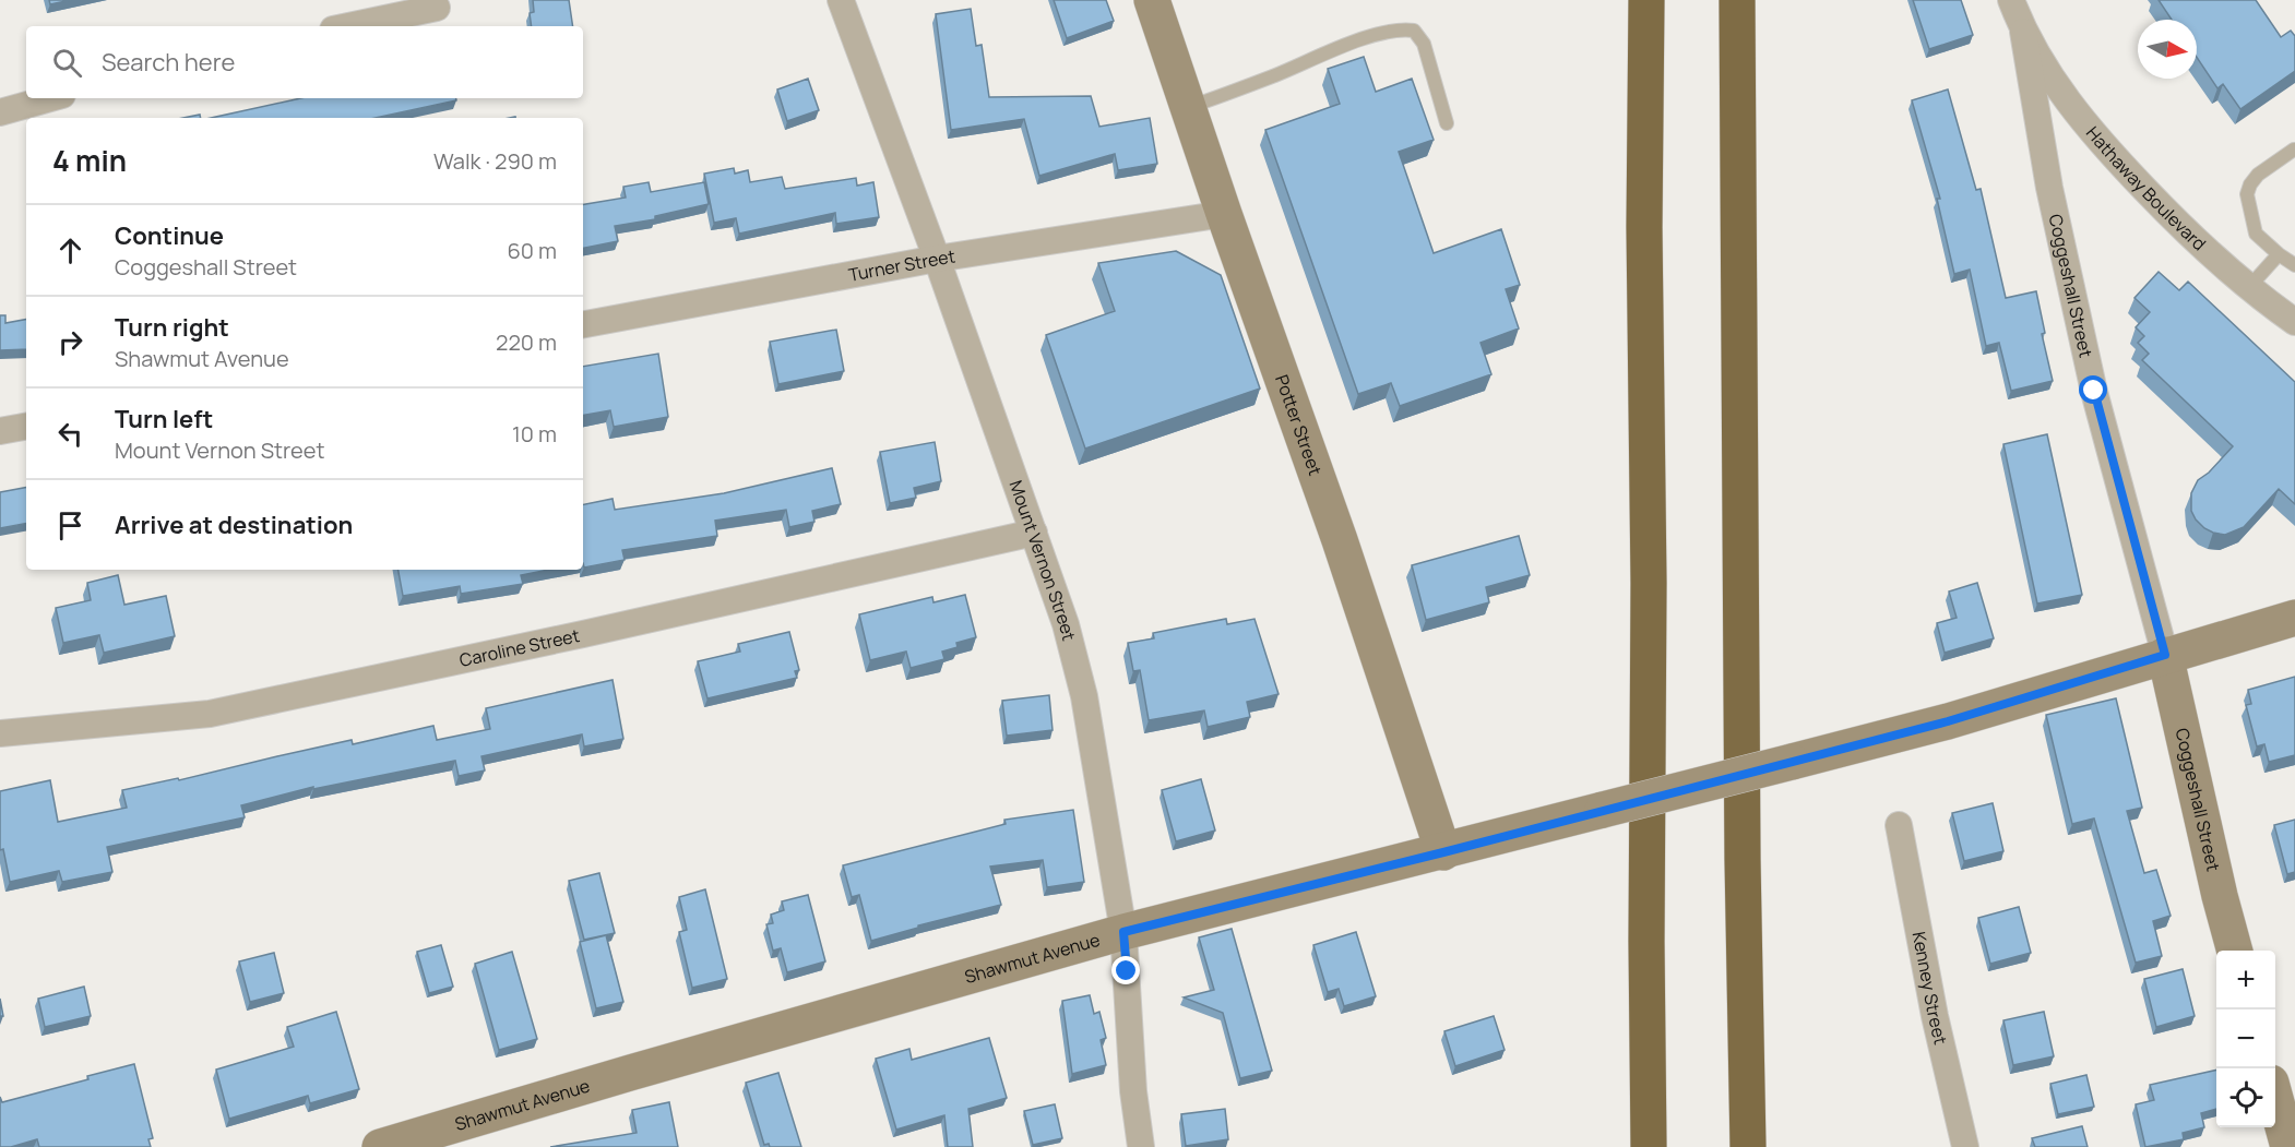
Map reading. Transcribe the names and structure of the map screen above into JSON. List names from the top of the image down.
{
  "streets": {
    "main road": ["Coggeshall Street", "Potter Street", "Shawmut Avenue"],
    "street": [
      "Hathaway Boulevard",
      "Turner Street",
      "Mount Vernon Street",
      "Caroline Street",
      "Kenney Street"
    ]
  },
  "crossings": [
    ["Hathaway Boulevard", "Coggeshall Street"],
    ["Turner Street", "Potter Street"],
    ["Turner Street", "Mount Vernon Street"],
    ["Coggeshall Street", "Shawmut Avenue"],
    ["Potter Street", "Shawmut Avenue"],
    ["Mount Vernon Street", "Caroline Street"],
    ["Mount Vernon Street", "Shawmut Avenue"]
  ],
  "north": "right",
  "page": {
    "search": "Search here",
    "heading": ["4 min", "Walk · 290 m"],
    "list": [
      ["Continue", "Coggeshall Street", "60 m"],
      ["Turn right", "Shawmut Avenue", "220 m"],
      ["Turn left", "Mount Vernon Street", "10 m"],
      "Arrive at destination"
    ],
    "map_buttons": ["+", "−"]
  }
}
